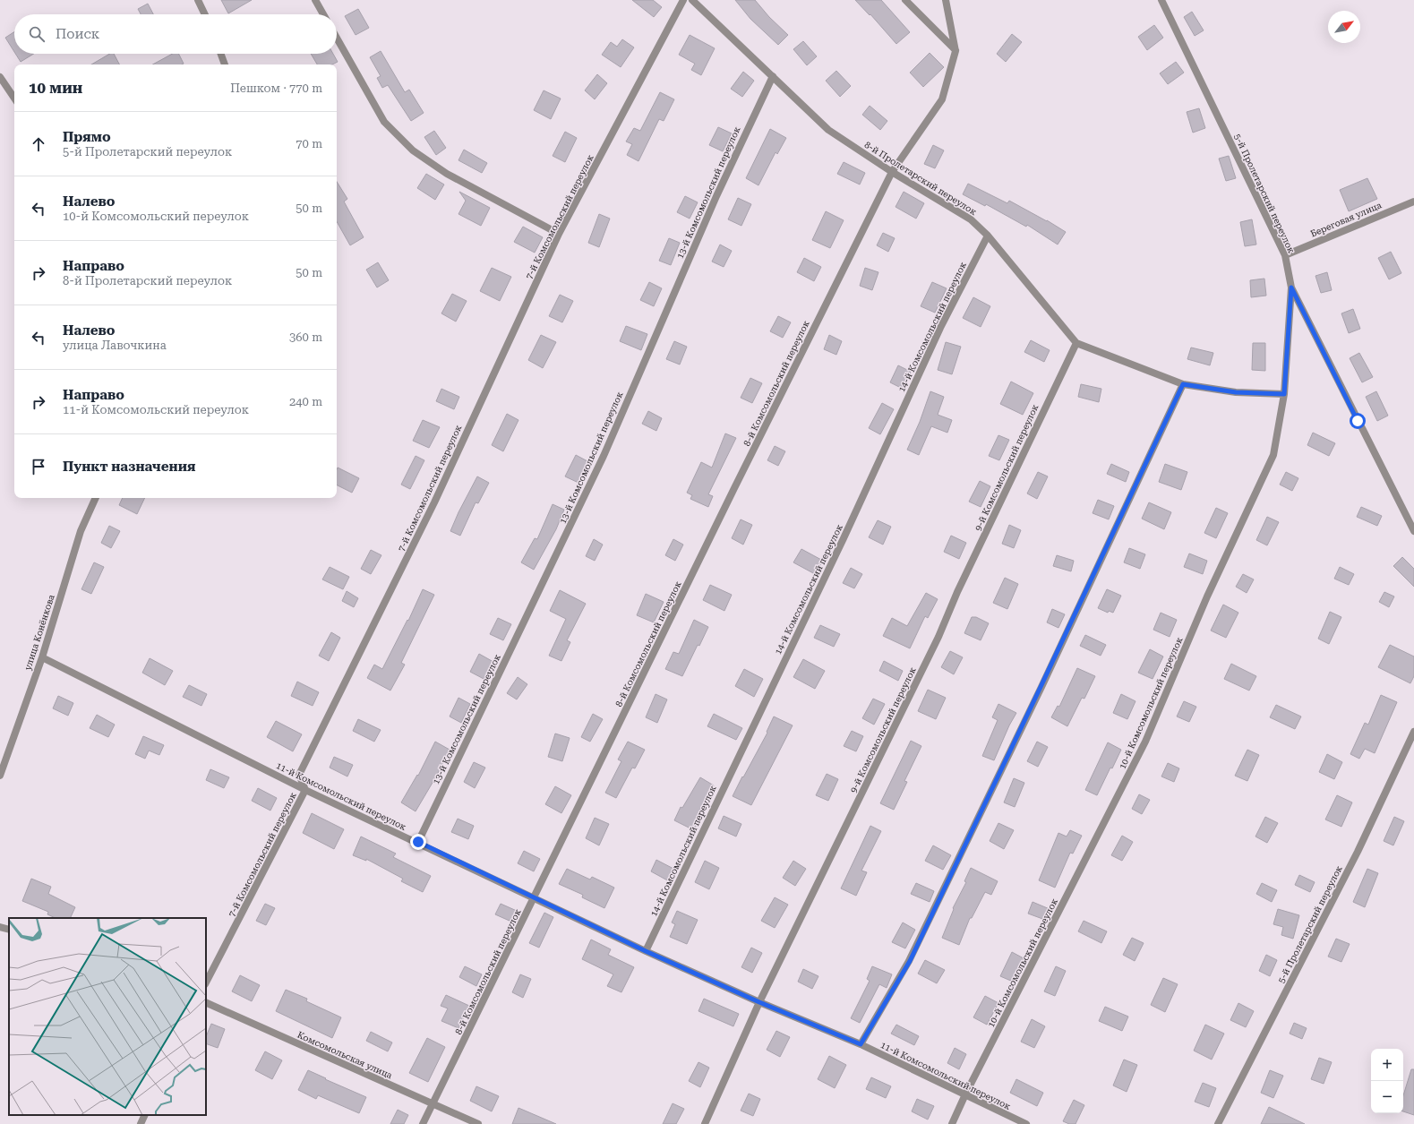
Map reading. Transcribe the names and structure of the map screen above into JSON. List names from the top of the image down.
{
  "streets": {
    "street": [
      "8-й Пролетарский переулок",
      "13-й Комсомольский переулок",
      "5-й Пролетарский переулок",
      "7-й Комсомольский переулок",
      "Береговая улица",
      "14-й Комсомольский переулок",
      "8-й Комсомольский переулок",
      "9-й Комсомольский переулок",
      "улица Конёнкова",
      "10-й Комсомольский переулок",
      "11-й Комсомольский переулок",
      "Комсомольская улица"
    ]
  },
  "crossings": [
    ["8-й Пролетарский переулок", "13-й Комсомольский переулок"],
    ["8-й Пролетарский переулок", "14-й Комсомольский переулок"],
    ["8-й Пролетарский переулок", "8-й Комсомольский переулок"],
    ["8-й Пролетарский переулок", "9-й Комсомольский переулок"],
    ["8-й Пролетарский переулок", "10-й Комсомольский переулок"],
    ["13-й Комсомольский переулок", "11-й Комсомольский переулок"],
    ["5-й Пролетарский переулок", "Береговая улица"],
    ["5-й Пролетарский переулок", "10-й Комсомольский переулок"],
    ["7-й Комсомольский переулок", "11-й Комсомольский переулок"],
    ["14-й Комсомольский переулок", "11-й Комсомольский переулок"],
    ["8-й Комсомольский переулок", "11-й Комсомольский переулок"],
    ["8-й Комсомольский переулок", "Комсомольская улица"],
    ["9-й Комсомольский переулок", "11-й Комсомольский переулок"],
    ["улица Конёнкова", "11-й Комсомольский переулок"],
    ["10-й Комсомольский переулок", "11-й Комсомольский переулок"]
  ],
  "north": "top right",
  "page": {
    "search": "Поиск",
    "heading": ["10 мин", "Пешком · 770 m"],
    "list": [
      ["Прямо", "5-й Пролетарский переулок", "70 m"],
      ["Налево", "10-й Комсомольский переулок", "50 m"],
      ["Направо", "8-й Пролетарский переулок", "50 m"],
      ["Налево", "улица Лавочкина", "360 m"],
      ["Направо", "11-й Комсомольский переулок", "240 m"],
      "Пункт назначения"
    ],
    "map_buttons": ["+", "−"]
  }
}
